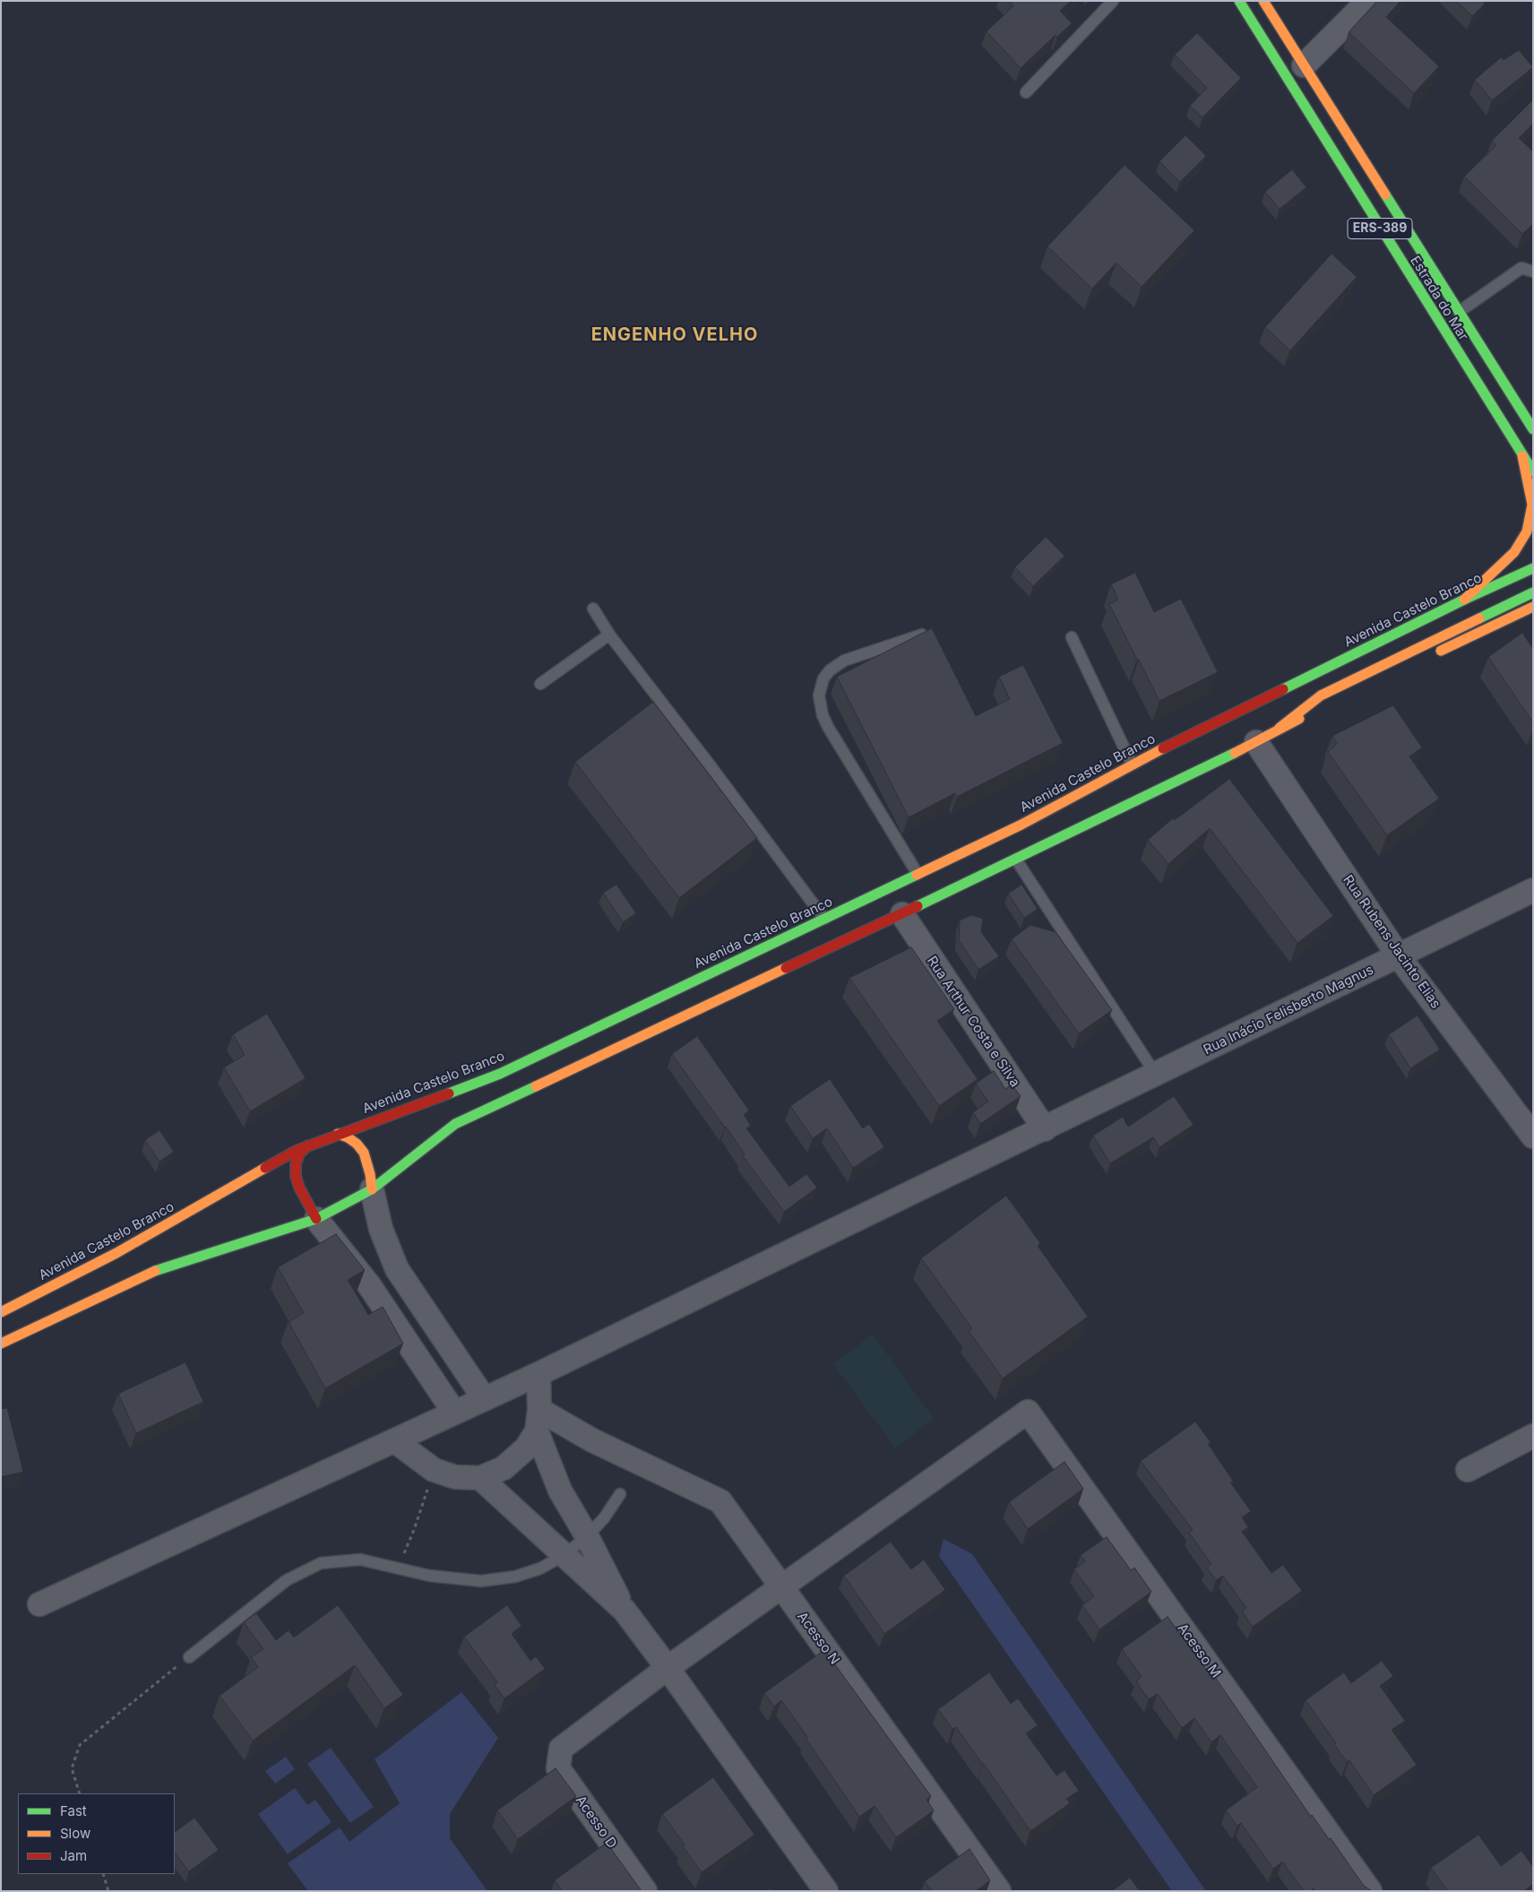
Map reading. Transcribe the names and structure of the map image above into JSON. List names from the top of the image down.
{
  "streets": {
    "main road": ["ERS-389", "Estrada do Mar", "Avenida Castelo Branco"],
    "street": [
      "Rua Rubens Jacinto Elias",
      "Rua Inácio Felisberto Magnus",
      "Rua Arthur Costa e Silva",
      "Acesso N",
      "Acesso M",
      "Acesso D"
    ]
  },
  "crossings": [
    ["Rua Rubens Jacinto Elias", "Rua Inácio Felisberto Magnus"],
    ["Rua Inácio Felisberto Magnus", "Rua Arthur Costa e Silva"],
    ["Acesso N", "Acesso M"]
  ],
  "districts": ["ENGENHO VELHO"],
  "legend": ["Fast", "Slow", "Jam"]
}
